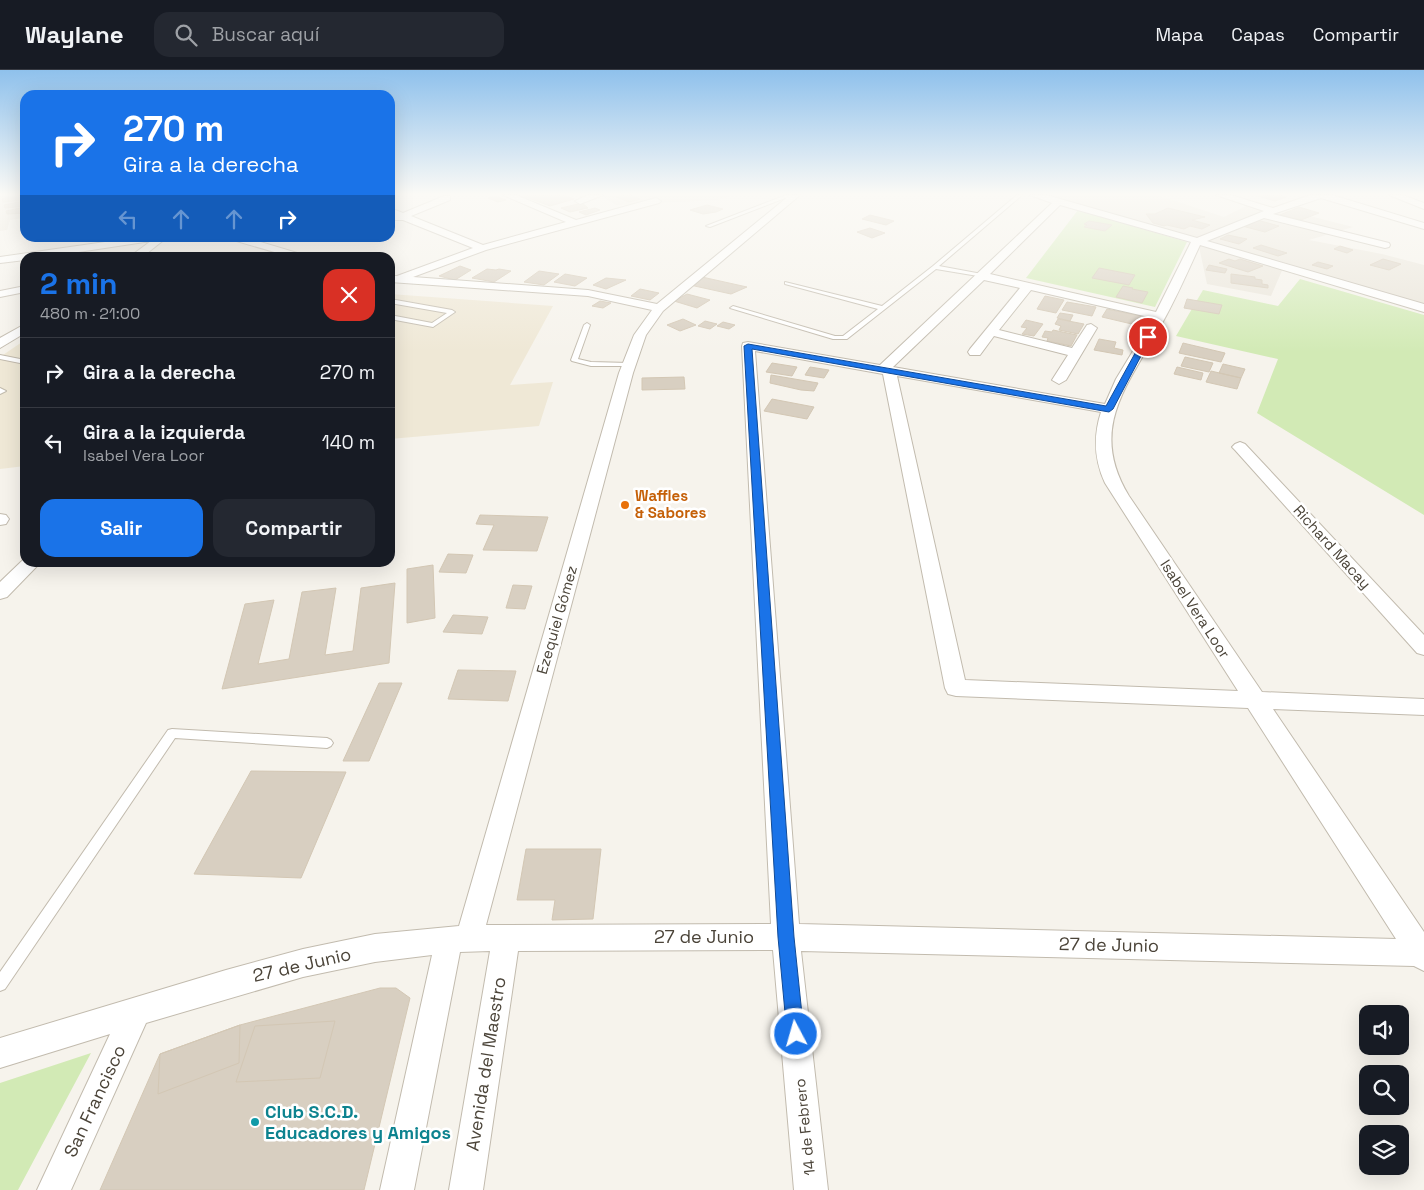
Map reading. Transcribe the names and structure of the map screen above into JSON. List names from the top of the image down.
{
  "streets": {
    "street": [
      "Richard Macay",
      "Isabel Vera Loor",
      "Ezequiel Gómez",
      "27 de Junio",
      "Avenida del Maestro",
      "San Francisco",
      "14 de Febrero"
    ]
  },
  "crossings": [
    ["Isabel Vera Loor", "27 de Junio"],
    ["Ezequiel Gómez", "27 de Junio"],
    ["27 de Junio", "Avenida del Maestro"],
    ["27 de Junio", "San Francisco"],
    ["27 de Junio", "14 de Febrero"]
  ],
  "places": ["Waffles & Sabores", "Club S.C.D. Educadores y Amigos"],
  "page": {
    "header": "Waylane",
    "search": "Buscar aquí",
    "nav": ["Mapa", "Capas", "Compartir"],
    "turn": ["270 m", "Gira a la derecha"],
    "heading": ["2 min", "480 m · 21:00"],
    "list": [
      {
        "name": "Gira a la derecha",
        "value": "270 m"
      },
      {
        "name": "Gira a la izquierda",
        "note": "Isabel Vera Loor",
        "value": "140 m"
      }
    ],
    "buttons": ["Salir", "Compartir"]
  }
}
